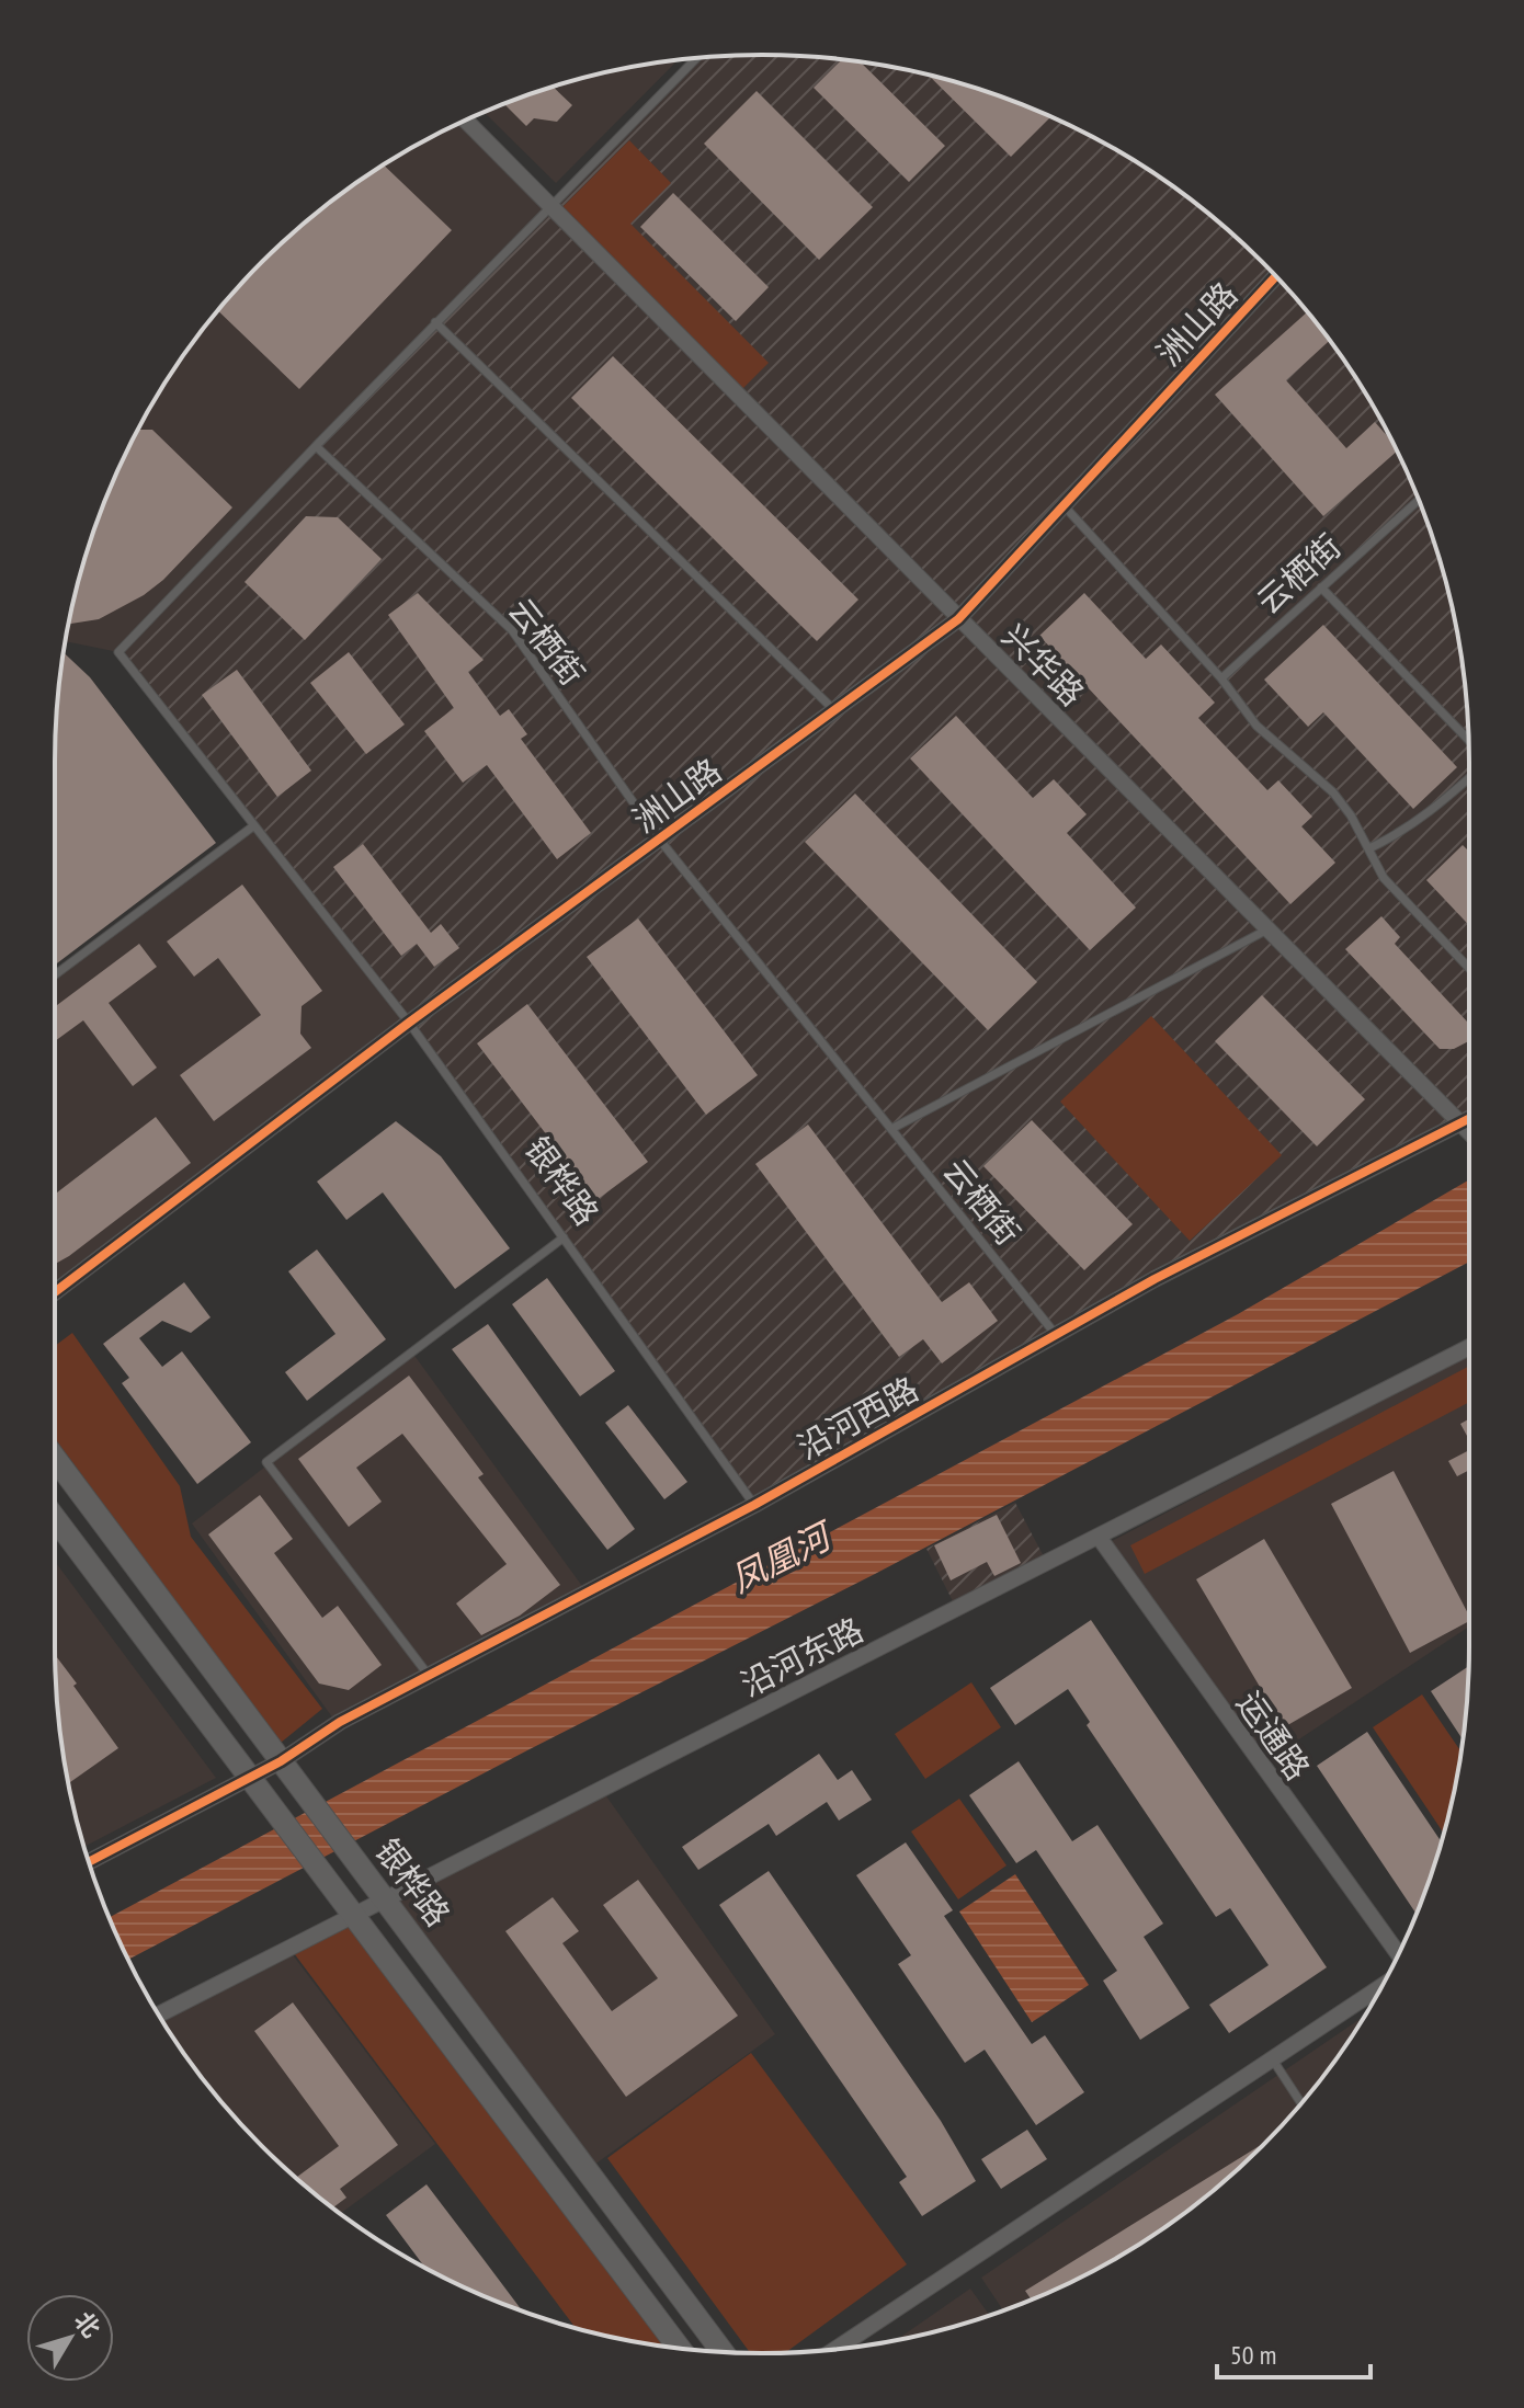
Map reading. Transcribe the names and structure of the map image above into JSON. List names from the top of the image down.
{
  "streets": {
    "main road": ["银桦路"],
    "street": [
      "洲山路",
      "兴华路",
      "沿河西路",
      "沿河东路",
      "运通路"
    ],
    "lane": ["云栖街"]
  },
  "crossings": [
    ["洲山路", "云栖街"],
    ["洲山路", "兴华路"],
    ["洲山路", "银桦路"],
    ["云栖街", "银桦路"],
    ["云栖街", "沿河西路"],
    ["兴华路", "沿河西路"],
    ["银桦路", "沿河西路"],
    ["银桦路", "沿河东路"],
    ["沿河东路", "运通路"]
  ],
  "water": ["凤凰河"],
  "scale_bar": "50 m",
  "north": "top right"
}
